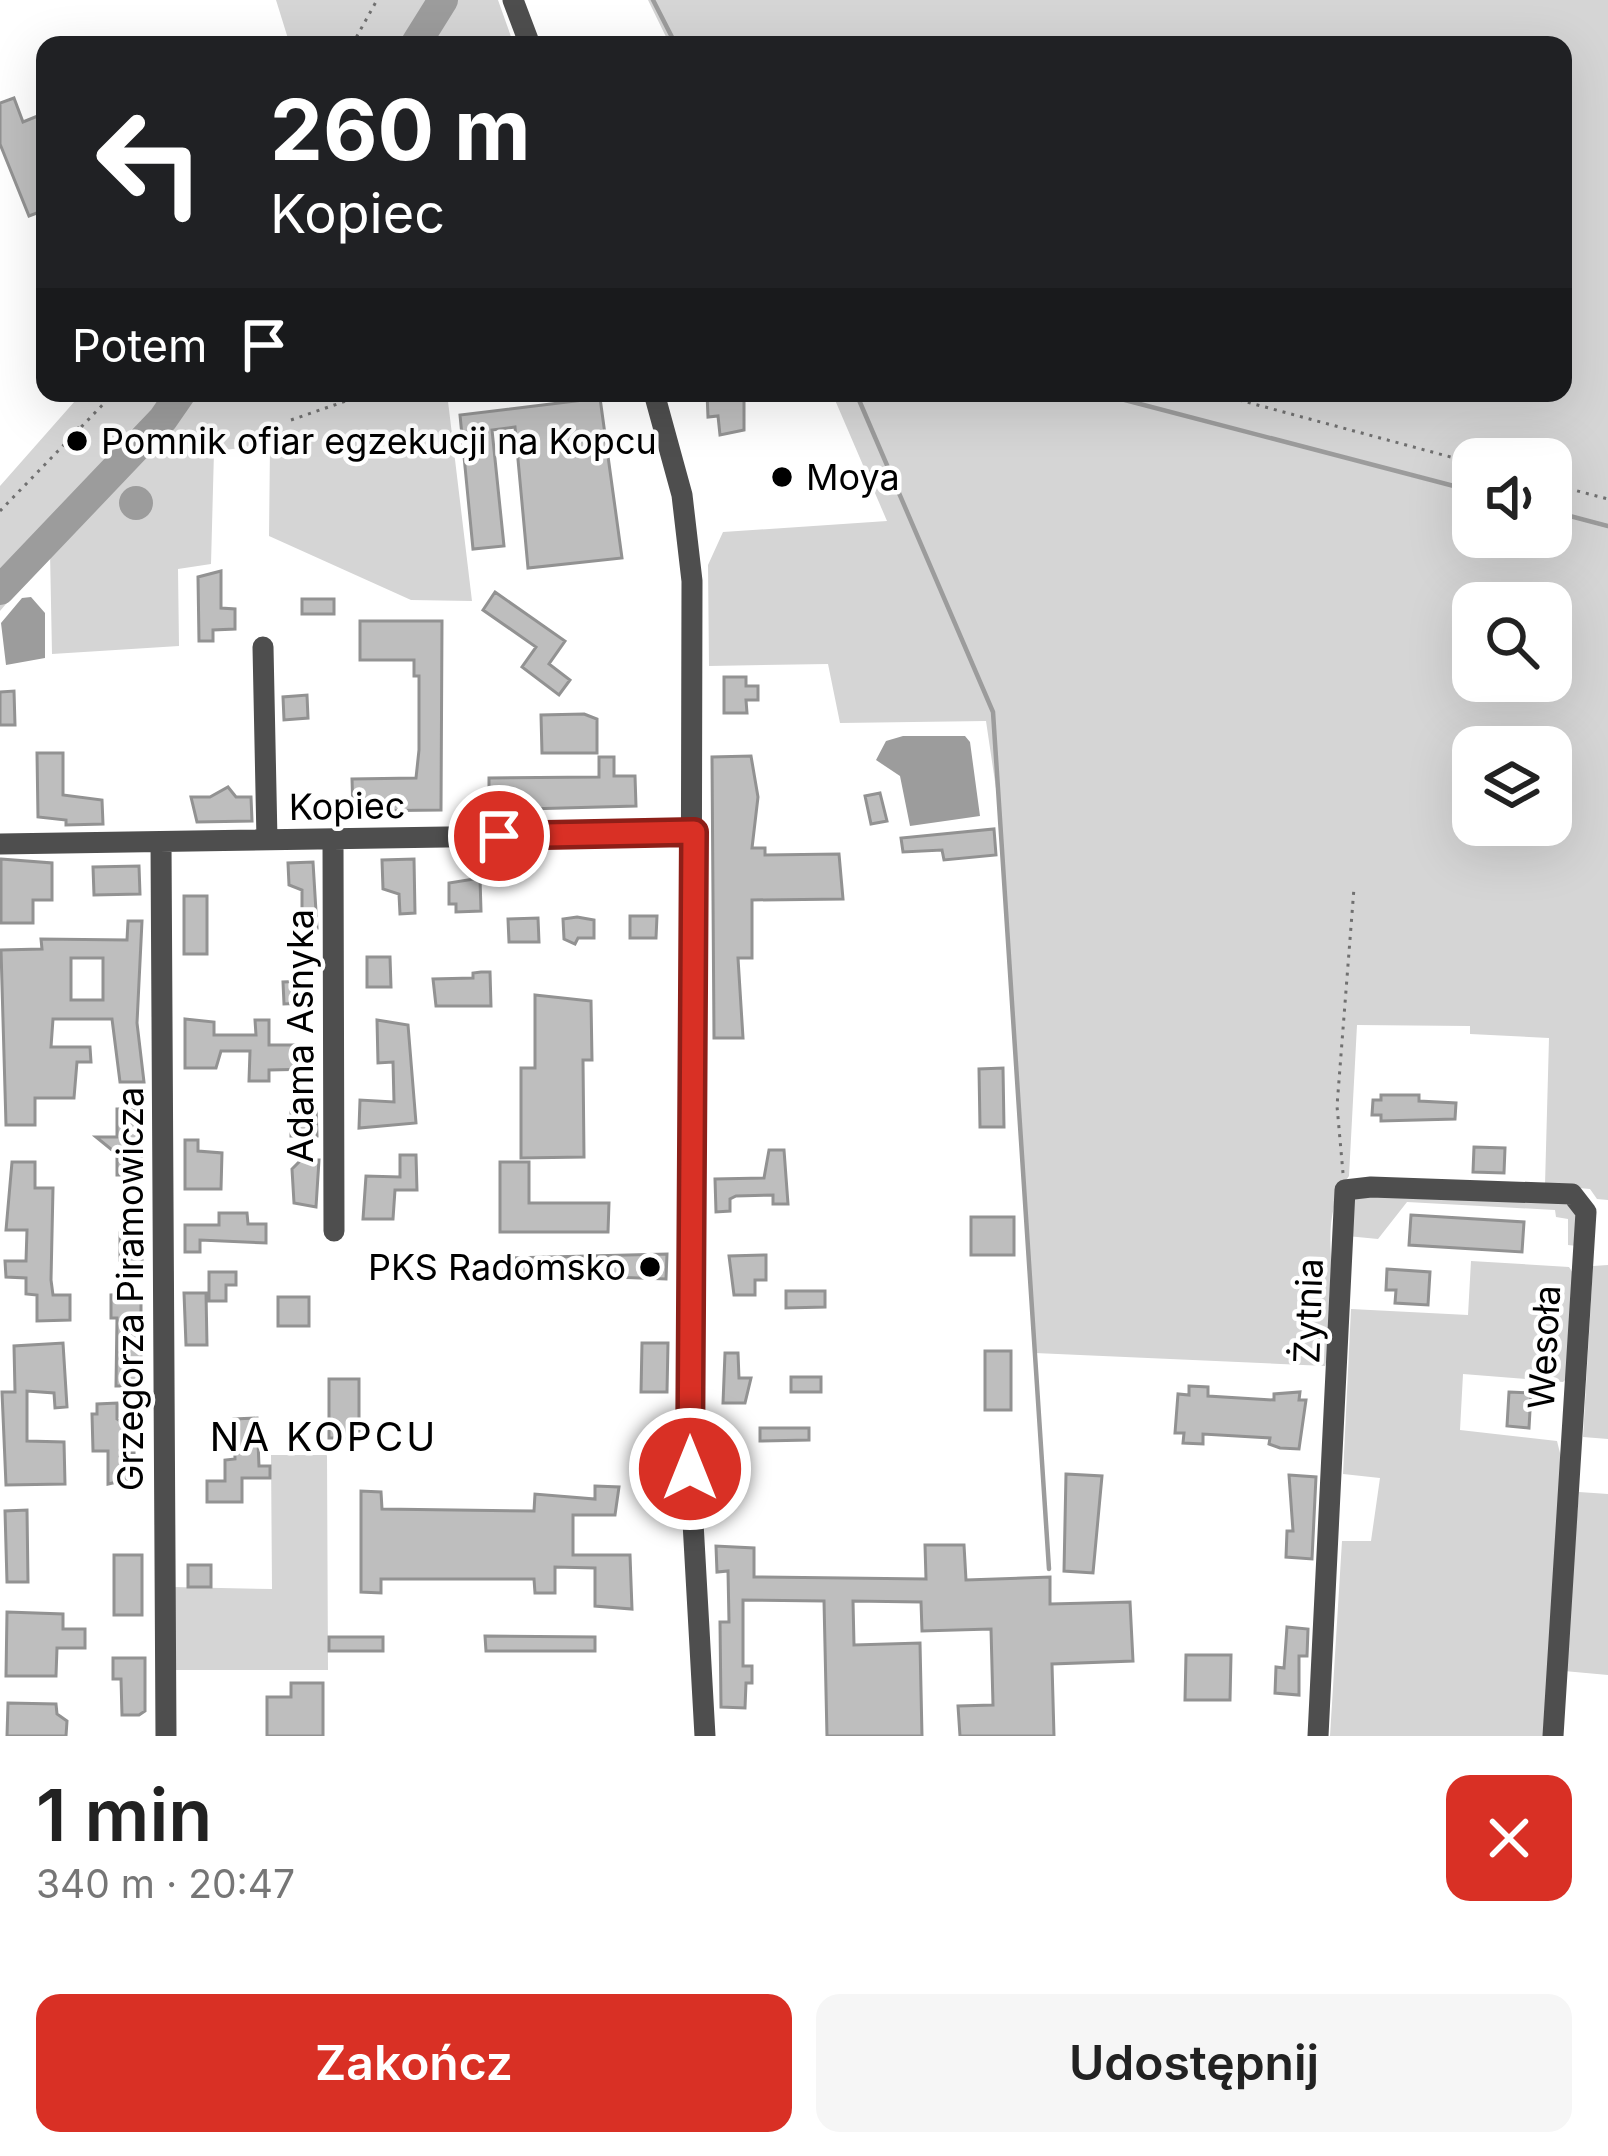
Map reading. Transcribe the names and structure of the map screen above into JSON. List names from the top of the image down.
{
  "streets": {
    "street": [
      "Kopiec",
      "Adama Asnyka",
      "Grzegorza Piramowicza",
      "Żytnia",
      "Wesoła"
    ]
  },
  "crossings": [
    ["Kopiec", "Adama Asnyka"],
    ["Kopiec", "Grzegorza Piramowicza"],
    ["Żytnia", "Wesoła"]
  ],
  "districts": ["NA KOPCU"],
  "places": ["Pomnik ofiar egzekucji na Kopcu", "Moya", "PKS Radomsko"],
  "page": {
    "turn": ["260 m", "Kopiec"],
    "then": "Potem",
    "heading": ["1 min", "340 m · 20:47"],
    "buttons": ["Zakończ", "Udostępnij"]
  }
}
